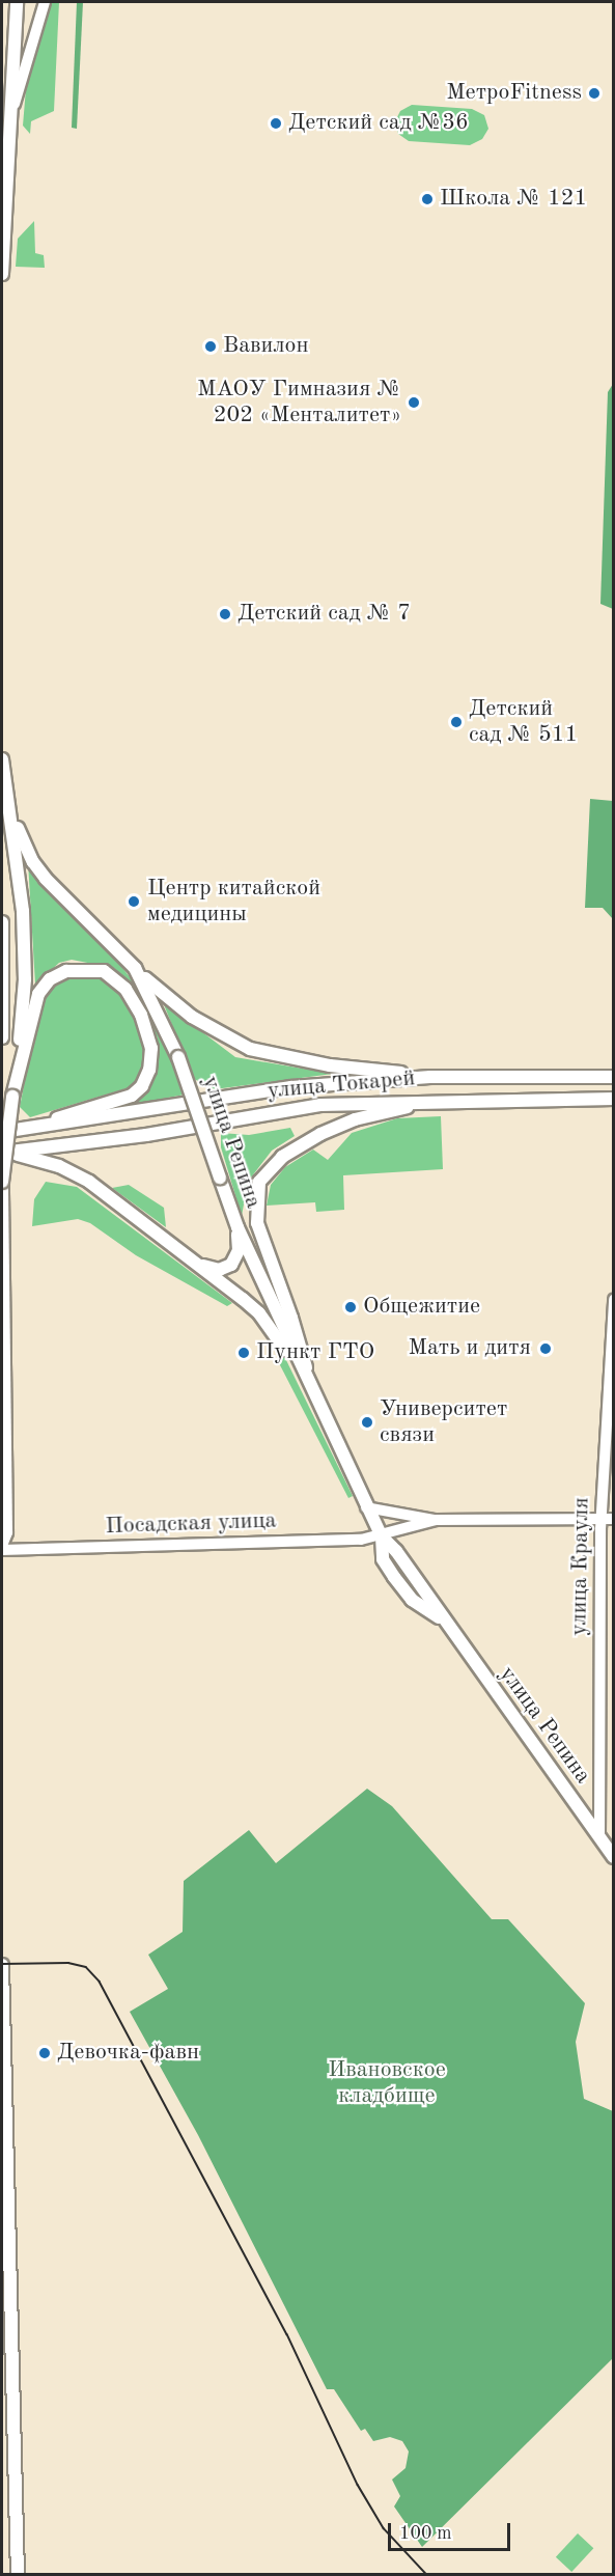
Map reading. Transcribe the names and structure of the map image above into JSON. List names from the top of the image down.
{
  "streets": {
    "main road": ["улица Токарей", "улица Репина"],
    "street": ["Посадская улица", "улица Крауля"]
  },
  "crossings": [
    ["улица Репина", "Посадская улица"],
    ["улица Репина", "улица Крауля"]
  ],
  "parks": ["Ивановское кладбище"],
  "places": [
    "МетроFitness",
    "Детский сад №36",
    "Школа № 121",
    "Вавилон",
    "МАОУ Гимназия № 202 «Менталитет»",
    "Детский сад № 7",
    "Детский сад № 511",
    "Центр китайской медицины",
    "Общежитие",
    "Мать и дитя",
    "Пункт ГТО",
    "Университет связи",
    "Девочка-фавн"
  ],
  "scale_bar": "100 m"
}
